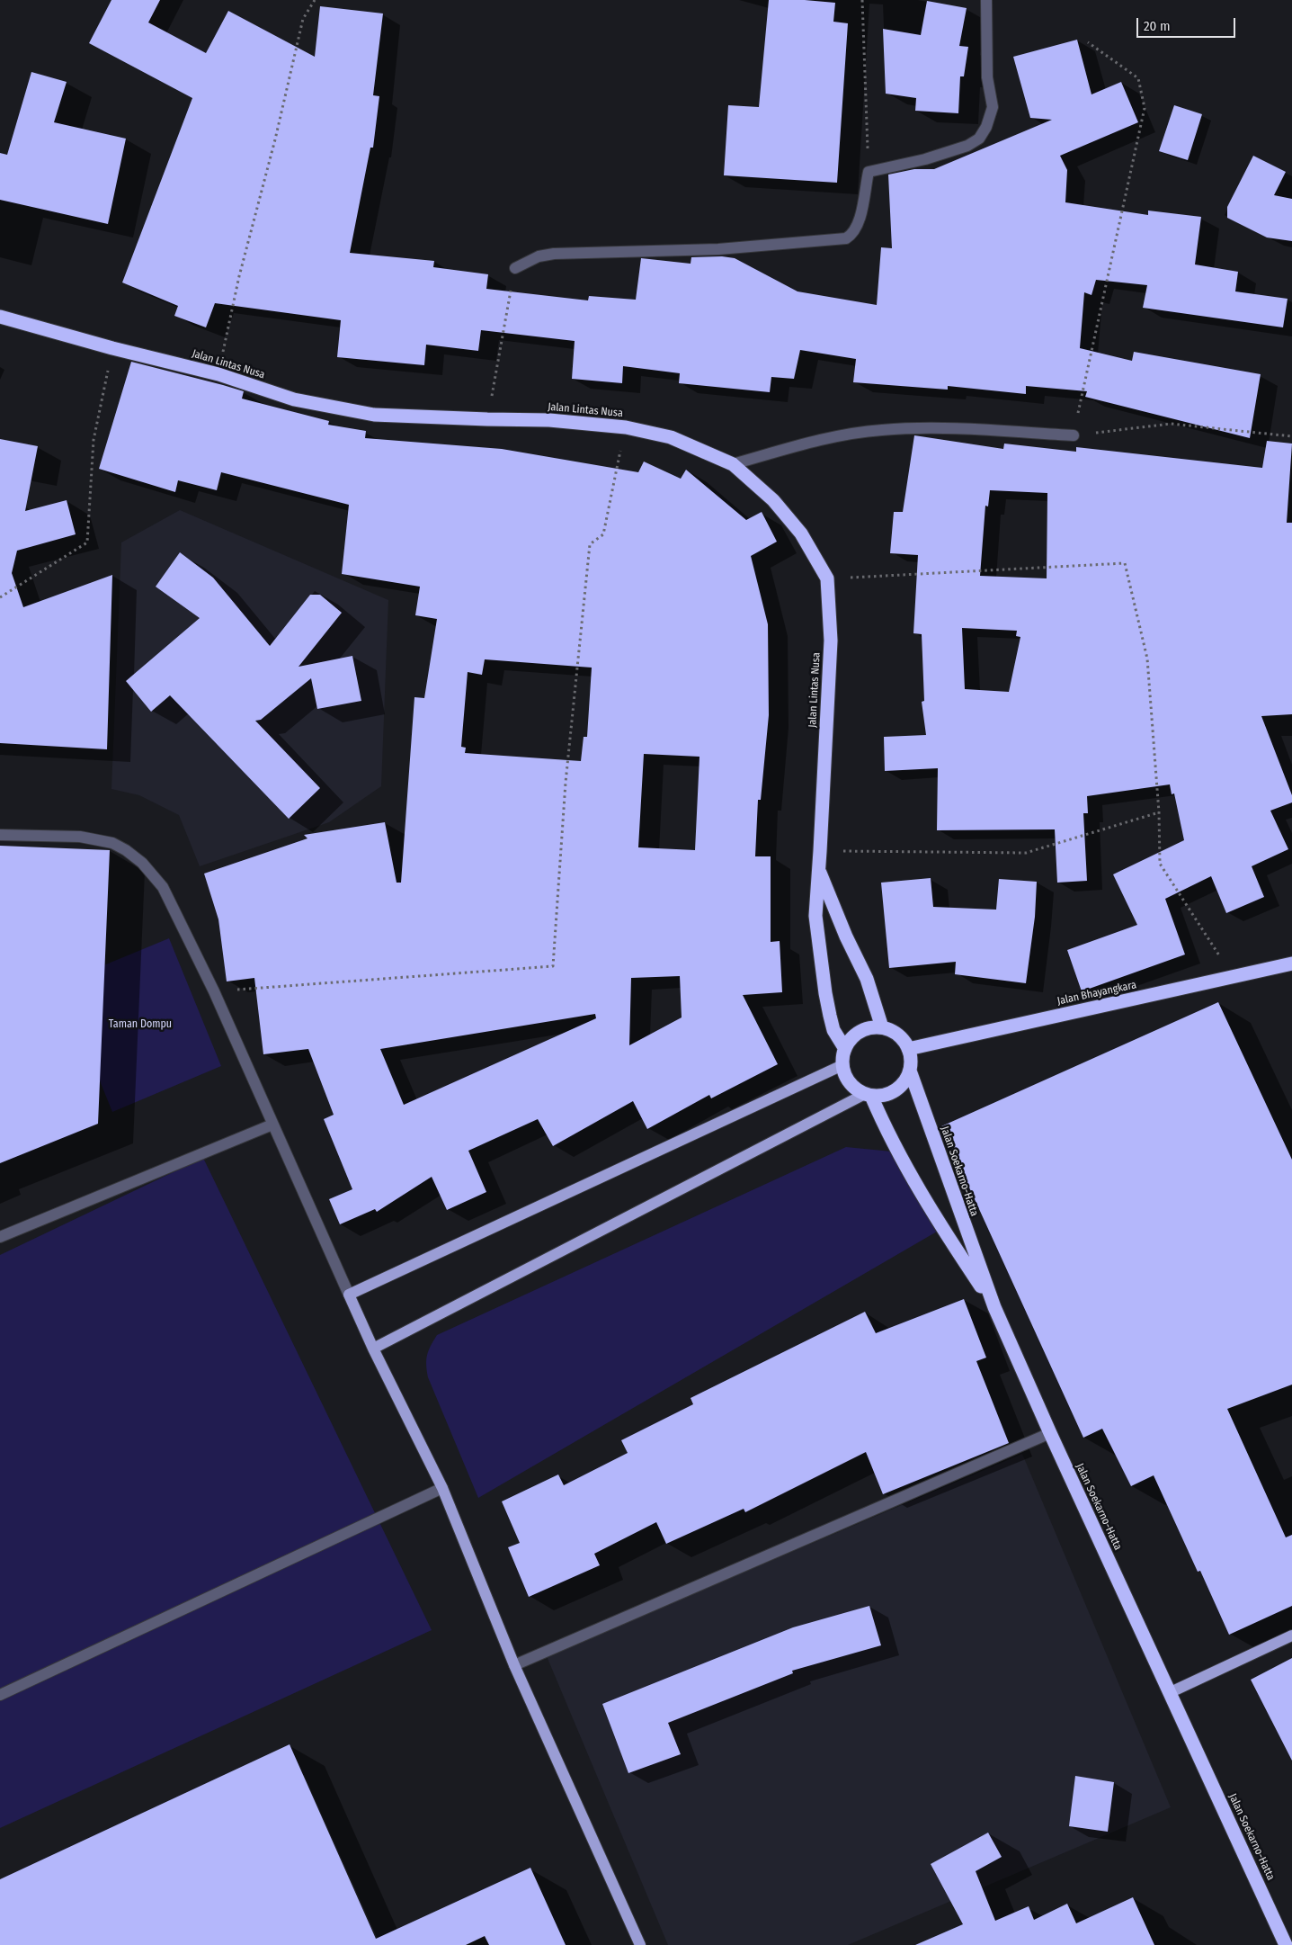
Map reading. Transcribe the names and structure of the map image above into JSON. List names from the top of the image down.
{
  "streets": {
    "highway": ["Jalan Lintas Nusa", "Jalan Bhayangkara", "Jalan Soekarno-Hatta"]
  },
  "crossings": [
    ["Jalan Lintas Nusa", "Jalan Bhayangkara"],
    ["Jalan Lintas Nusa", "Jalan Soekarno-Hatta"],
    ["Jalan Bhayangkara", "Jalan Soekarno-Hatta"]
  ],
  "parks": ["Taman Dompu"],
  "scale_bar": "20 m"
}
